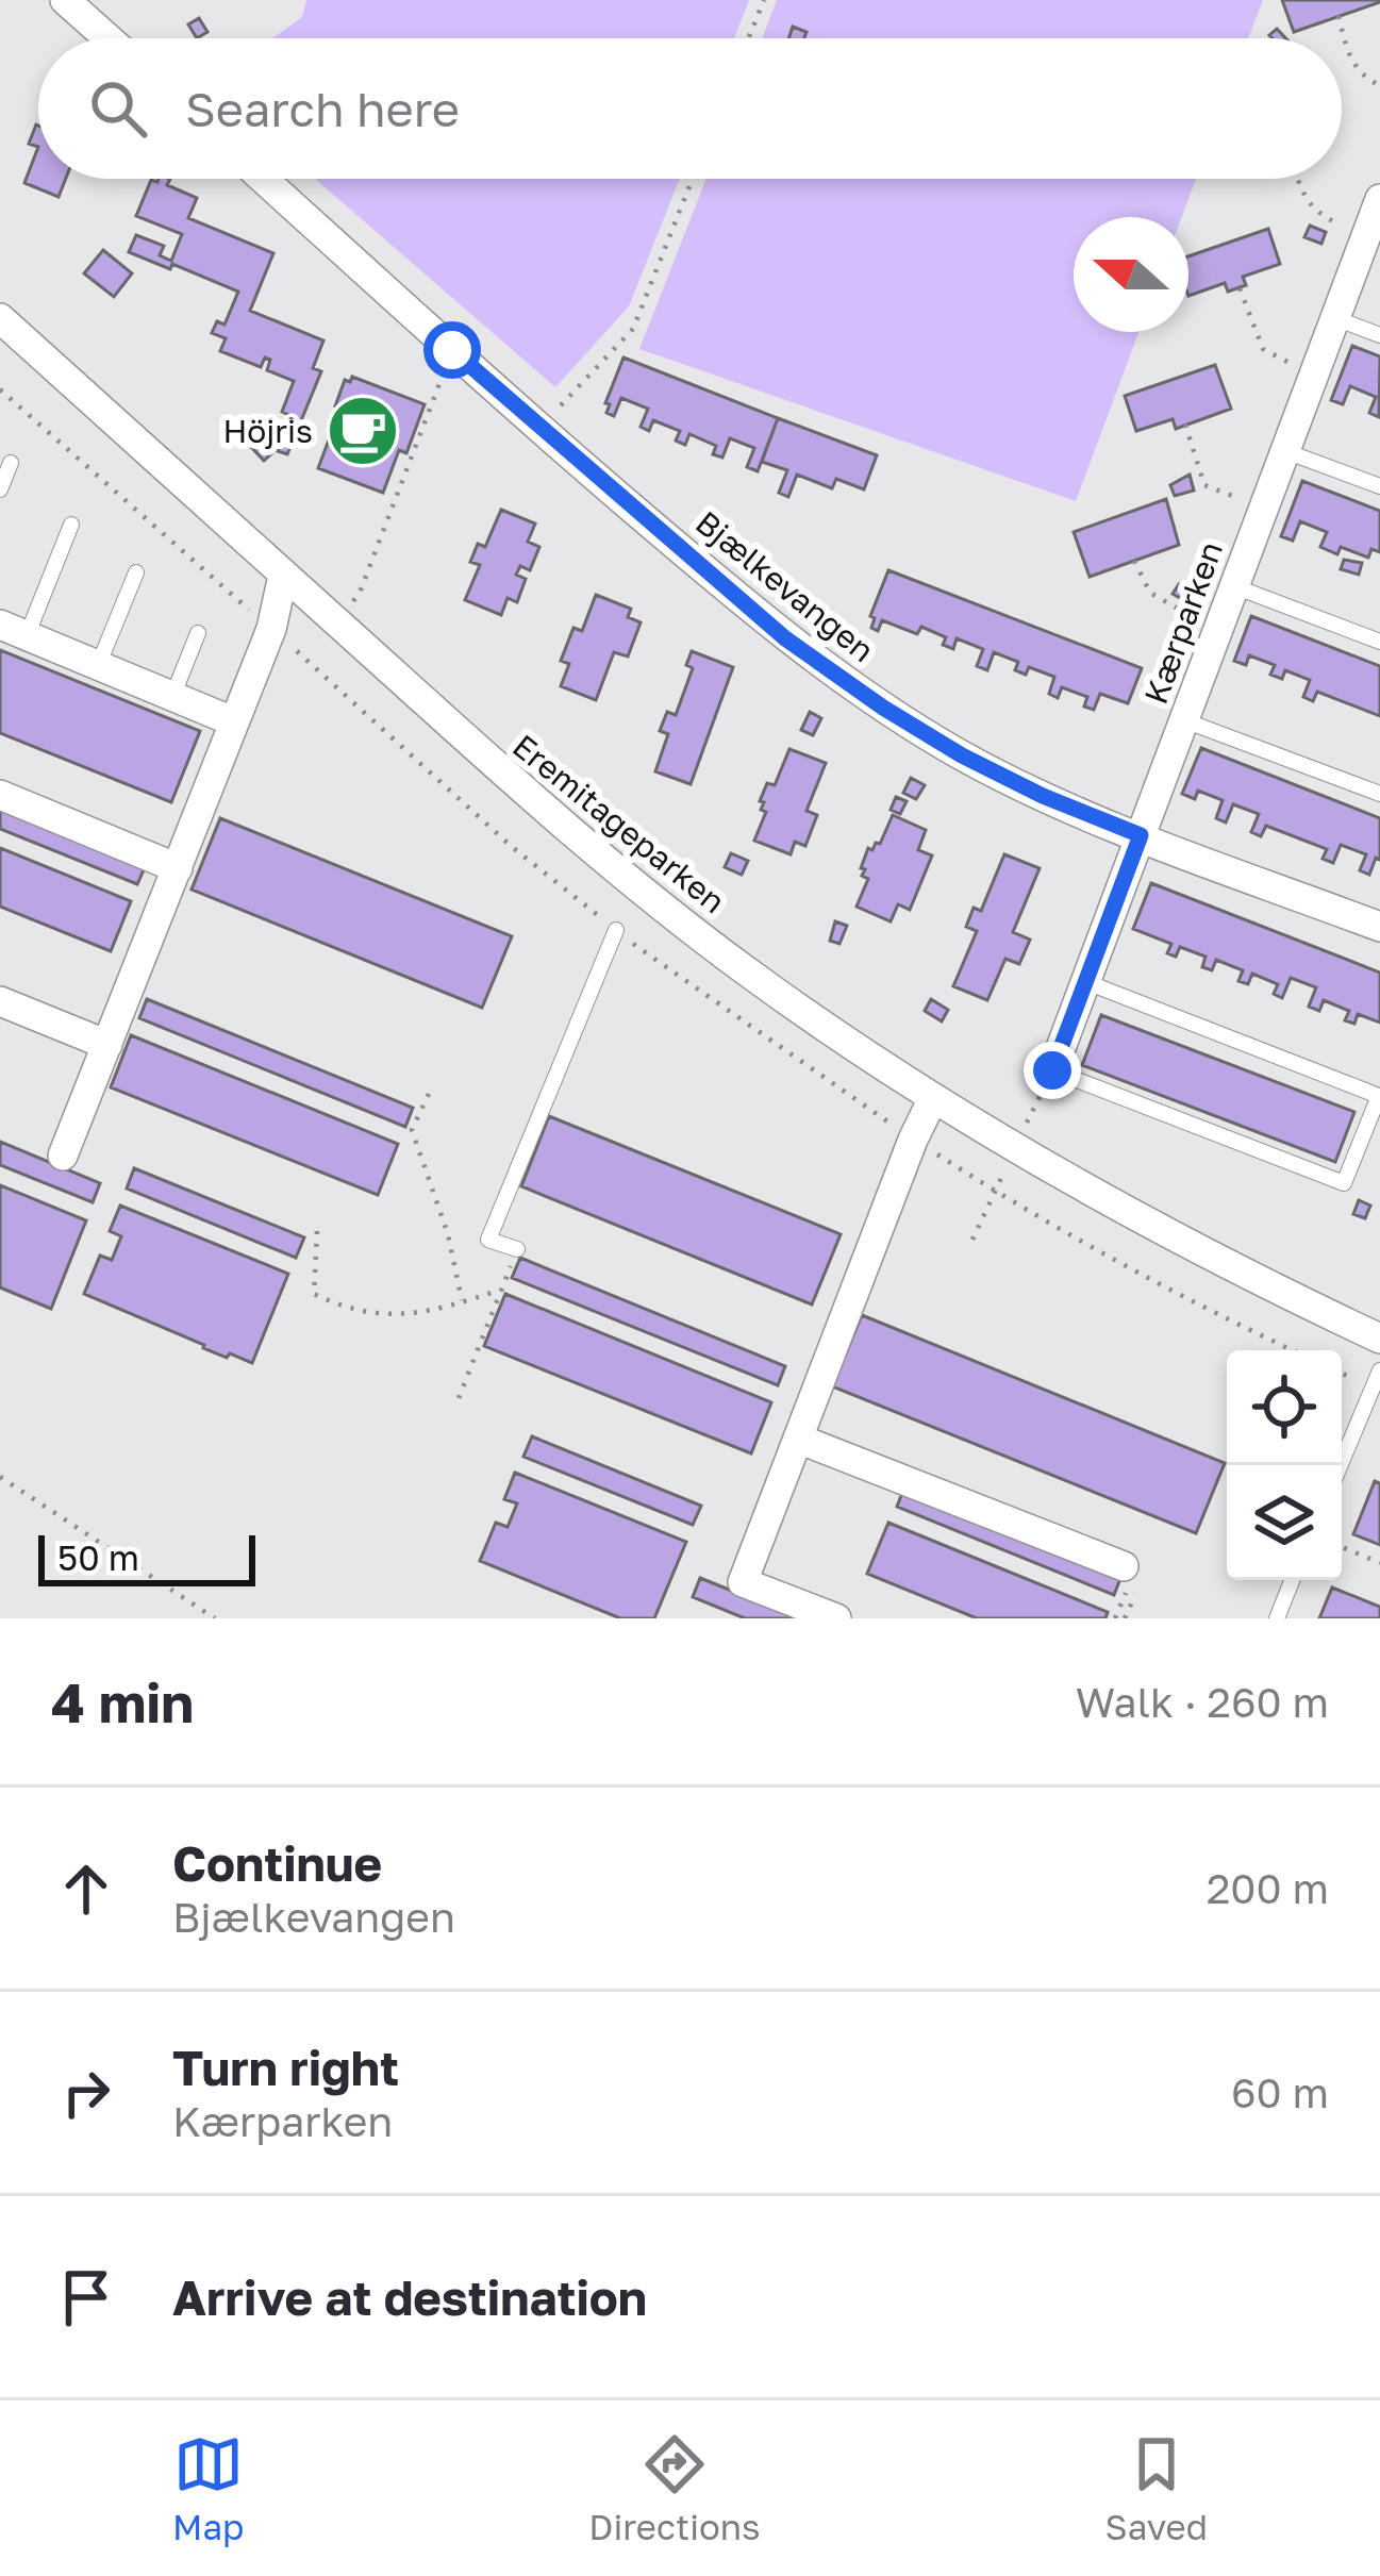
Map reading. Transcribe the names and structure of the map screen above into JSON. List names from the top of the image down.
{
  "streets": {
    "street": ["Bjælkevangen", "Kærparken", "Eremitageparken"]
  },
  "crossings": [
    ["Bjælkevangen", "Kærparken"]
  ],
  "places": {
    "cafe": ["Höjris"]
  },
  "scale_bar": "50 m",
  "north": "left",
  "page": {
    "search": "Search here",
    "scale": "50 m",
    "heading": ["4 min", "Walk · 260 m"],
    "list": [
      ["Continue", "Bjælkevangen", "200 m"],
      ["Turn right", "Kærparken", "60 m"],
      "Arrive at destination"
    ],
    "nav": ["Map", "Directions", "Saved"]
  }
}
